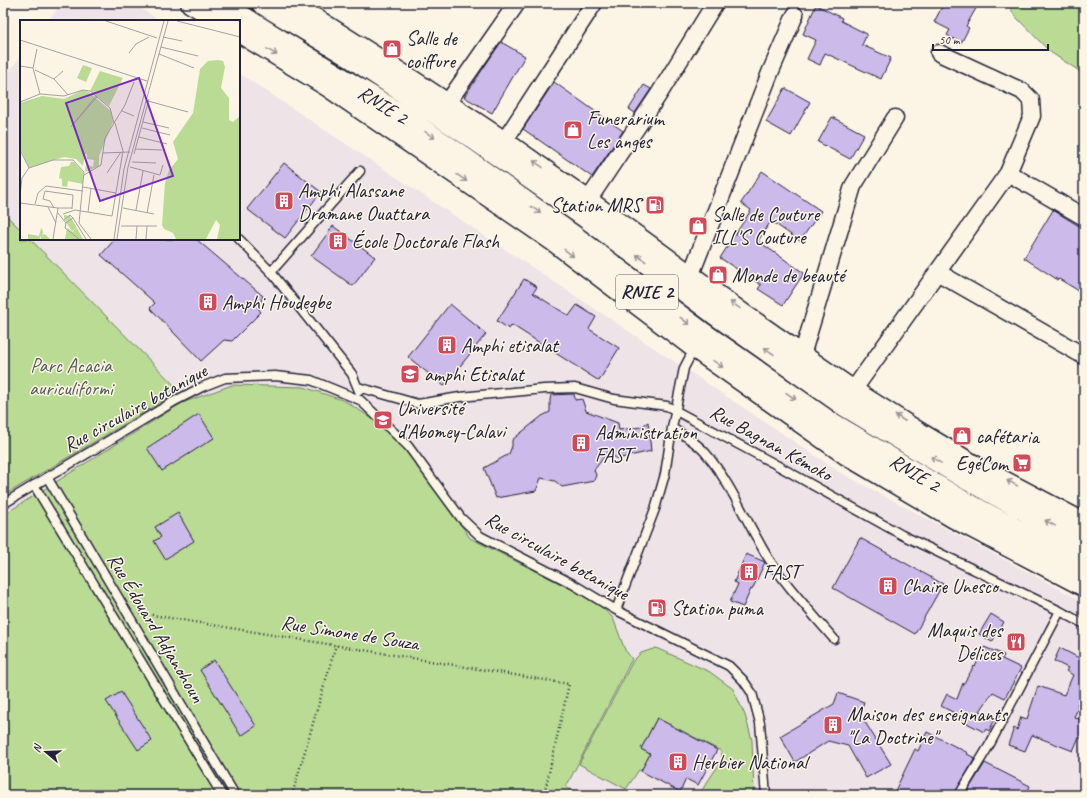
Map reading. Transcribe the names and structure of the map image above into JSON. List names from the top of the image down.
{
  "streets": {
    "highway": ["RNIE 2"],
    "lane": ["Rue circulaire botanique", "Rue Bagnan Kémoko", "Rue Édouard Adjanohoun"],
    "path": ["Rue Simone de Souza"]
  },
  "crossings": [
    ["Rue circulaire botanique", "Rue Édouard Adjanohoun"],
    ["Rue Édouard Adjanohoun", "Rue Simone de Souza"]
  ],
  "parks": ["Parc Acacia auriculiformi"],
  "places": {
    "shop": [
      "Salle de coiffure",
      "Funerarium Les anges",
      "Salle de Couture ILL'S Couture",
      "Monde de beauté",
      "cafétaria"
    ],
    "building": [
      "Amphi Alassane Dramane Ouattara",
      "École Doctorale Flash",
      "Amphi Houdegbe",
      "Amphi etisalat",
      "Administration FAST",
      "FAST",
      "Chaire Unesco",
      "Maison des enseignants ''La Doctrine''",
      "Herbier National"
    ],
    "fuel station": ["Station MRS", "Station puma"],
    "school or university": ["amphi Etisalat", "Université d'Abomey-Calavi"],
    "supermarket": ["EgéCom"],
    "restaurant": ["Maquis des Délices"]
  },
  "scale_bar": "50 m",
  "north": "left"
}
